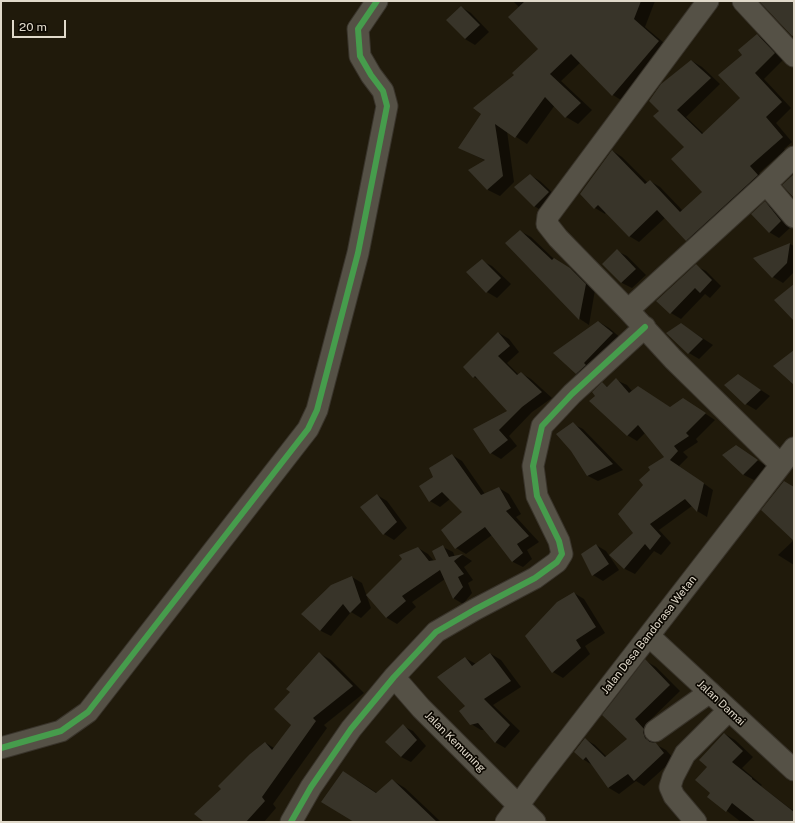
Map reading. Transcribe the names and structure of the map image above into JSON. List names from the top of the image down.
{
  "streets": {
    "street": ["Jalan Desa Bandorasa Wetan", "Jalan Damai", "Jalan Kemuning"]
  },
  "crossings": [
    ["Jalan Desa Bandorasa Wetan", "Jalan Damai"],
    ["Jalan Desa Bandorasa Wetan", "Jalan Kemuning"]
  ],
  "scale_bar": "20 m"
}
